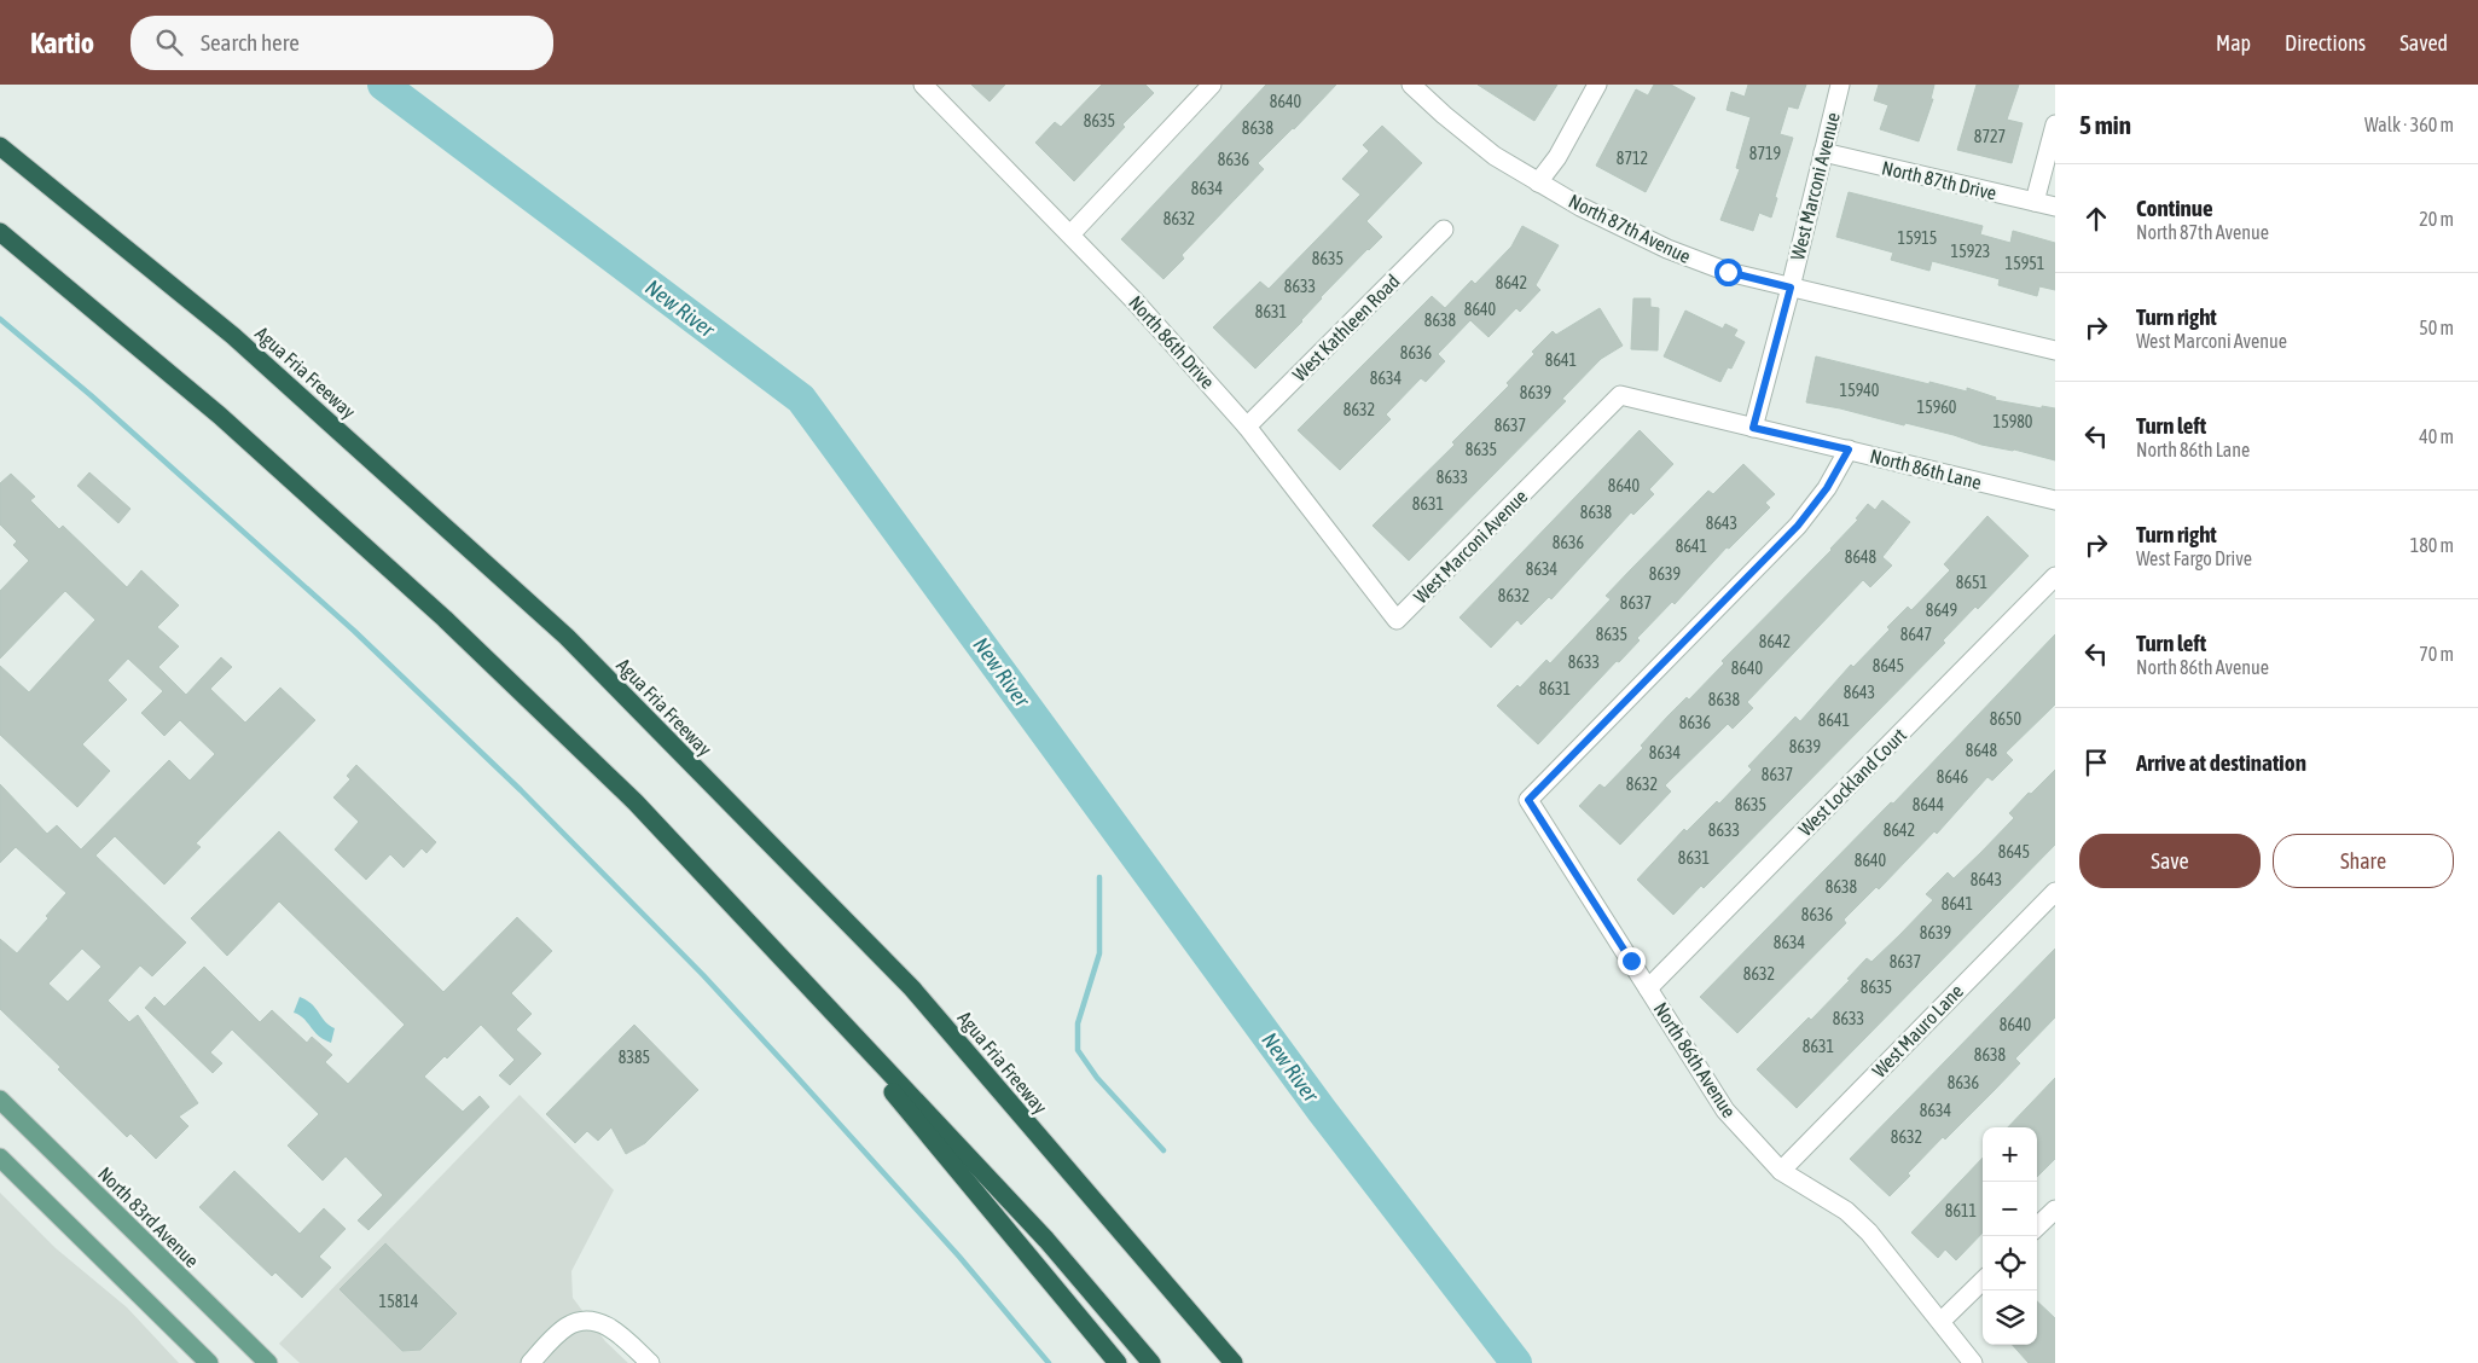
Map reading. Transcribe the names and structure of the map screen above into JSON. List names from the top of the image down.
{
  "streets": {
    "highway": ["Agua Fria Freeway"],
    "main road": ["North 83rd Avenue"],
    "street": [
      "North 87th Drive",
      "West Marconi Avenue",
      "North 87th Avenue",
      "West Kathleen Road",
      "North 86th Drive",
      "North 86th Lane",
      "West Lockland Court",
      "West Mauro Lane",
      "North 86th Avenue"
    ]
  },
  "crossings": [
    ["North 87th Drive", "West Marconi Avenue"],
    ["West Marconi Avenue", "North 87th Avenue"],
    ["West Marconi Avenue", "North 86th Drive"],
    ["West Marconi Avenue", "North 86th Lane"],
    ["West Kathleen Road", "North 86th Drive"],
    ["North 86th Lane", "North 86th Avenue"],
    ["West Lockland Court", "North 86th Avenue"],
    ["West Mauro Lane", "North 86th Avenue"]
  ],
  "water": ["New River"],
  "house_numbers": [
    "8640",
    "8635",
    "8638",
    "8727",
    "8719",
    "8712",
    "8636",
    "8634",
    "8632",
    "15915",
    "15923",
    "8635",
    "15951",
    "8642",
    "8633",
    "8640",
    "8631",
    "8638",
    "8636",
    "8641",
    "8634",
    "15940",
    "8639",
    "15960",
    "8632",
    "15980",
    "8637",
    "8635",
    "8633",
    "8640",
    "8631",
    "8638",
    "8643",
    "8636",
    "8641",
    "8648",
    "8634",
    "8639",
    "8651",
    "8632",
    "8637",
    "8649",
    "8635",
    "8647",
    "8642",
    "8633",
    "8645",
    "8640",
    "8631",
    "8643",
    "8638",
    "8650",
    "8641",
    "8636",
    "8639",
    "8648",
    "8634",
    "8637",
    "8646",
    "8632",
    "8635",
    "8644",
    "8633",
    "8642",
    "8645",
    "8631",
    "8640",
    "8643",
    "8638",
    "8641",
    "8636",
    "8639",
    "8634",
    "8637",
    "8632",
    "8635",
    "8633",
    "8640",
    "8631",
    "8638",
    "8385",
    "8636",
    "8634",
    "8632",
    "8611",
    "15814"
  ],
  "page": {
    "header": "Kartio",
    "search": "Search here",
    "nav": ["Map", "Directions", "Saved"],
    "heading": ["5 min", "Walk · 360 m"],
    "list": [
      ["Continue", "North 87th Avenue", "20 m"],
      ["Turn right", "West Marconi Avenue", "50 m"],
      ["Turn left", "North 86th Lane", "40 m"],
      ["Turn right", "West Fargo Drive", "180 m"],
      ["Turn left", "North 86th Avenue", "70 m"],
      "Arrive at destination"
    ],
    "buttons": ["Save", "Share"],
    "map_buttons": ["+", "−"]
  }
}
